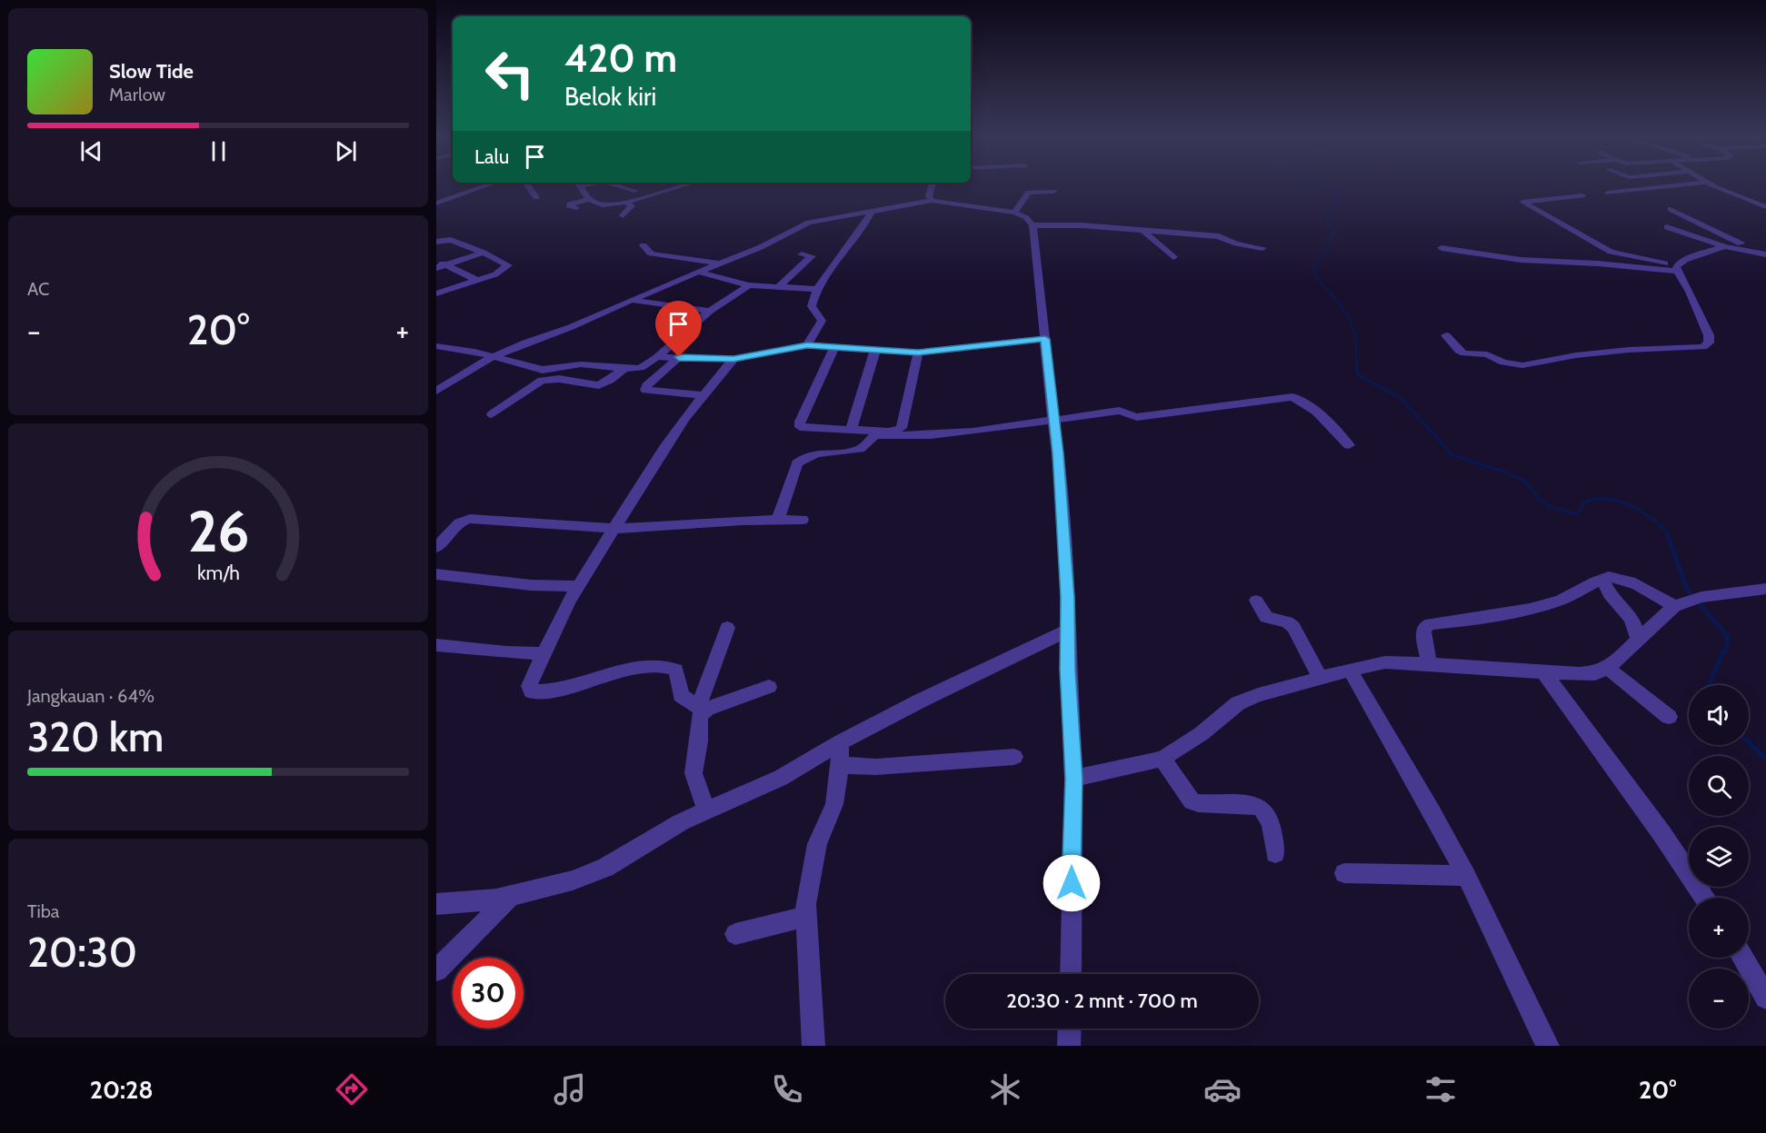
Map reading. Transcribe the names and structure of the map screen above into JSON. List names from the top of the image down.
{
  "page": {
    "turn": ["420 m", "Belok kiri"],
    "song": ["Slow Tide", "Marlow"],
    "then": "Lalu",
    "tile": [
      "AC",
      ["Jangkauan · 64%", "320 km"],
      ["Tiba", "20:30"]
    ],
    "heat": ["−", "20°", "+"],
    "map_buttons": ["+", "−"],
    "limit": "30",
    "trip": "20:30 · 2 mnt · 700 m",
    "tabs": ["20:28", "20°"],
    "gauge": ["26", "km/h"]
  }
}
